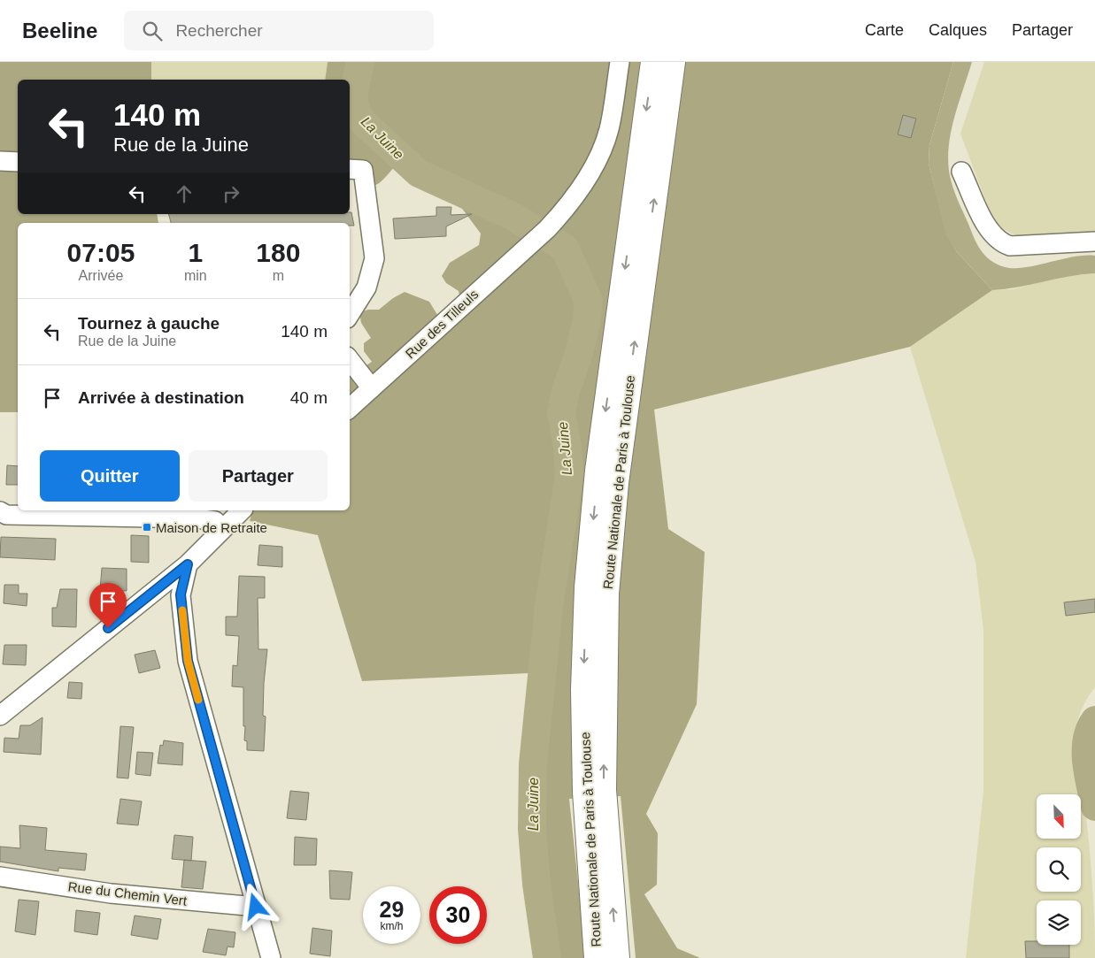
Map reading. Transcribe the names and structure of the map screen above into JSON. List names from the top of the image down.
{
  "streets": {
    "main road": ["Route Nationale de Paris à Toulouse"],
    "street": ["Rue des Tilleuls", "Rue du Chemin Vert"]
  },
  "water": ["La Juine"],
  "places": {
    "transit": ["Maison de Retraite"]
  },
  "north": "bottom right",
  "page": {
    "header": "Beeline",
    "search": "Rechercher",
    "nav": ["Carte", "Calques", "Partager"],
    "turn": ["140 m", "Rue de la Juine"],
    "eta": [
      "07:05",
      "Arrivée",
      "1",
      "min",
      "180",
      "m"
    ],
    "list": [
      {
        "name": "Tournez à gauche",
        "note": "Rue de la Juine",
        "value": "140 m"
      },
      {
        "name": "Arrivée à destination",
        "value": "40 m"
      }
    ],
    "buttons": ["Quitter", "Partager"],
    "speed": "29 km/h",
    "limit": "30"
  }
}
